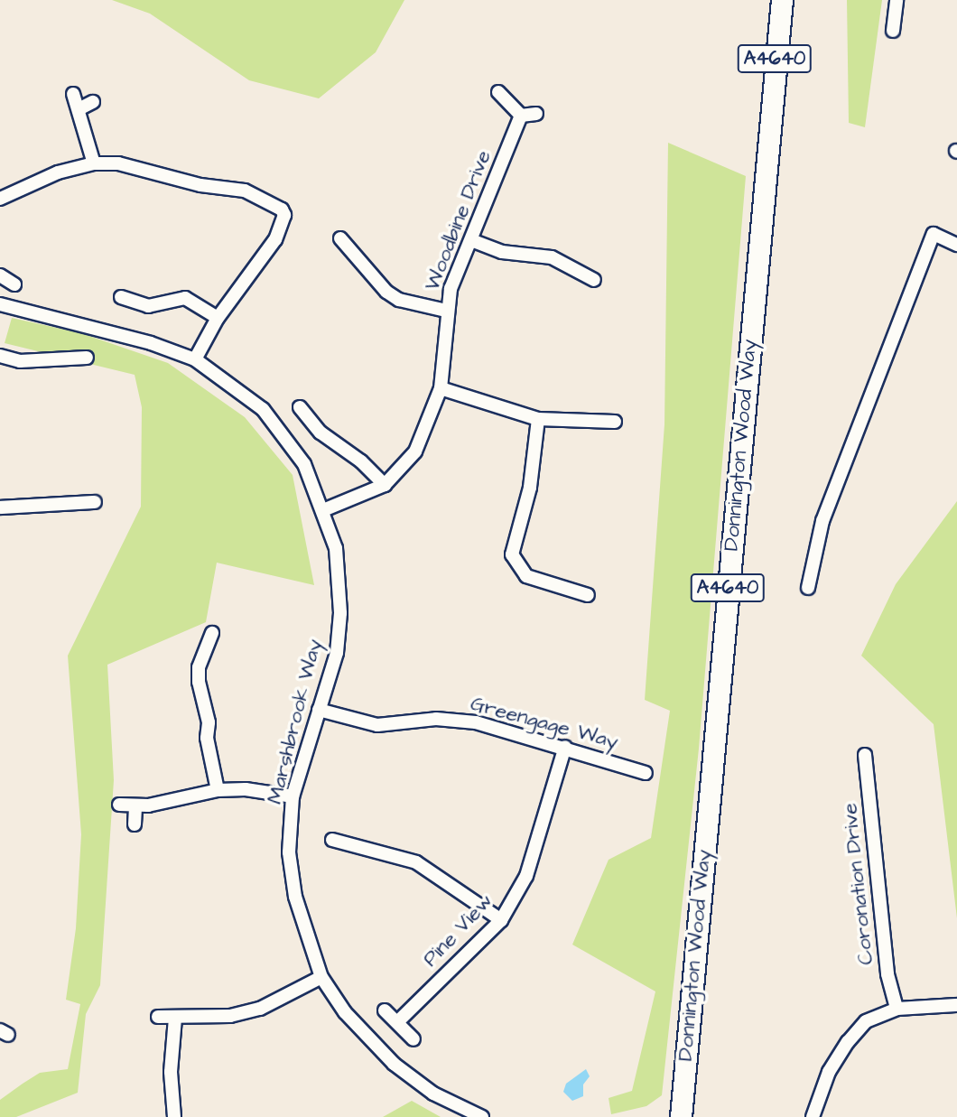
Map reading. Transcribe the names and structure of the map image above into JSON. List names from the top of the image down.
{
  "streets": {
    "main road": ["A4640", "Donnington Wood Way"],
    "street": [
      "Woodbine Drive",
      "Marshbrook Way",
      "Greengage Way",
      "Coronation Drive",
      "Pine View"
    ]
  },
  "crossings": [
    ["Woodbine Drive", "Marshbrook Way"],
    ["Marshbrook Way", "Greengage Way"],
    ["Greengage Way", "Pine View"]
  ]
}
